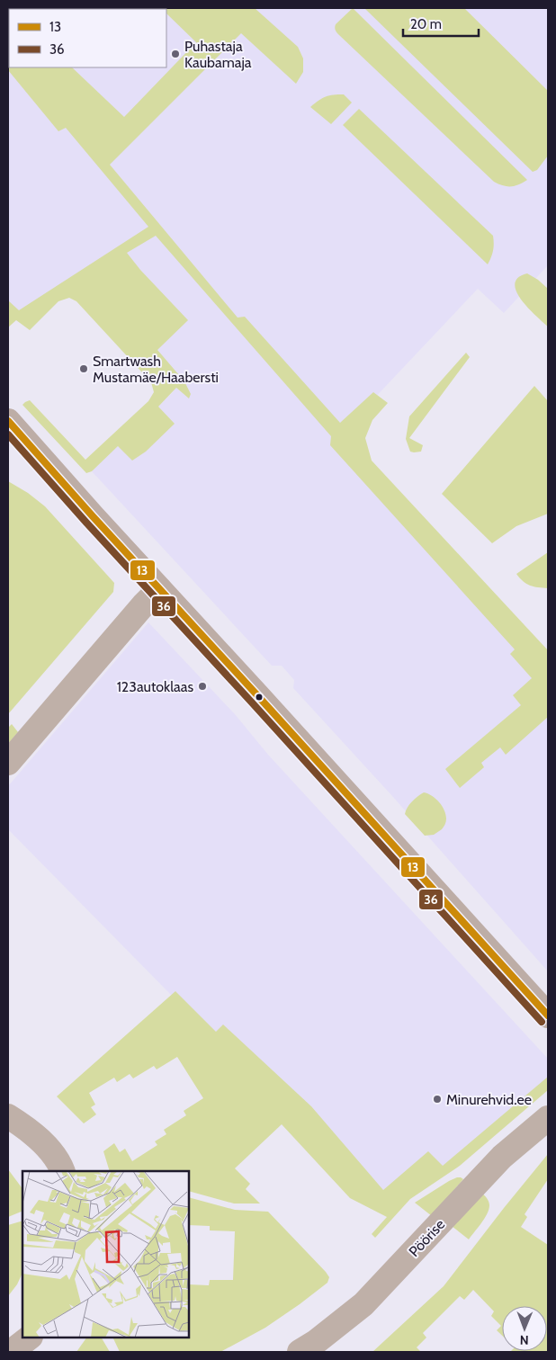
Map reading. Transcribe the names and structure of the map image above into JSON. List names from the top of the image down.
{
  "streets": {
    "street": ["Pöörise"]
  },
  "places": [
    "Puhastaja Kaubamaja",
    "Smartwash Mustamäe/Haabersti",
    "123autoklaas",
    "Minurehvid.ee"
  ],
  "lines": ["transit line 13", "transit line 36"],
  "legend": ["13", "36"],
  "scale_bar": "20 m",
  "north": "bottom"
}
